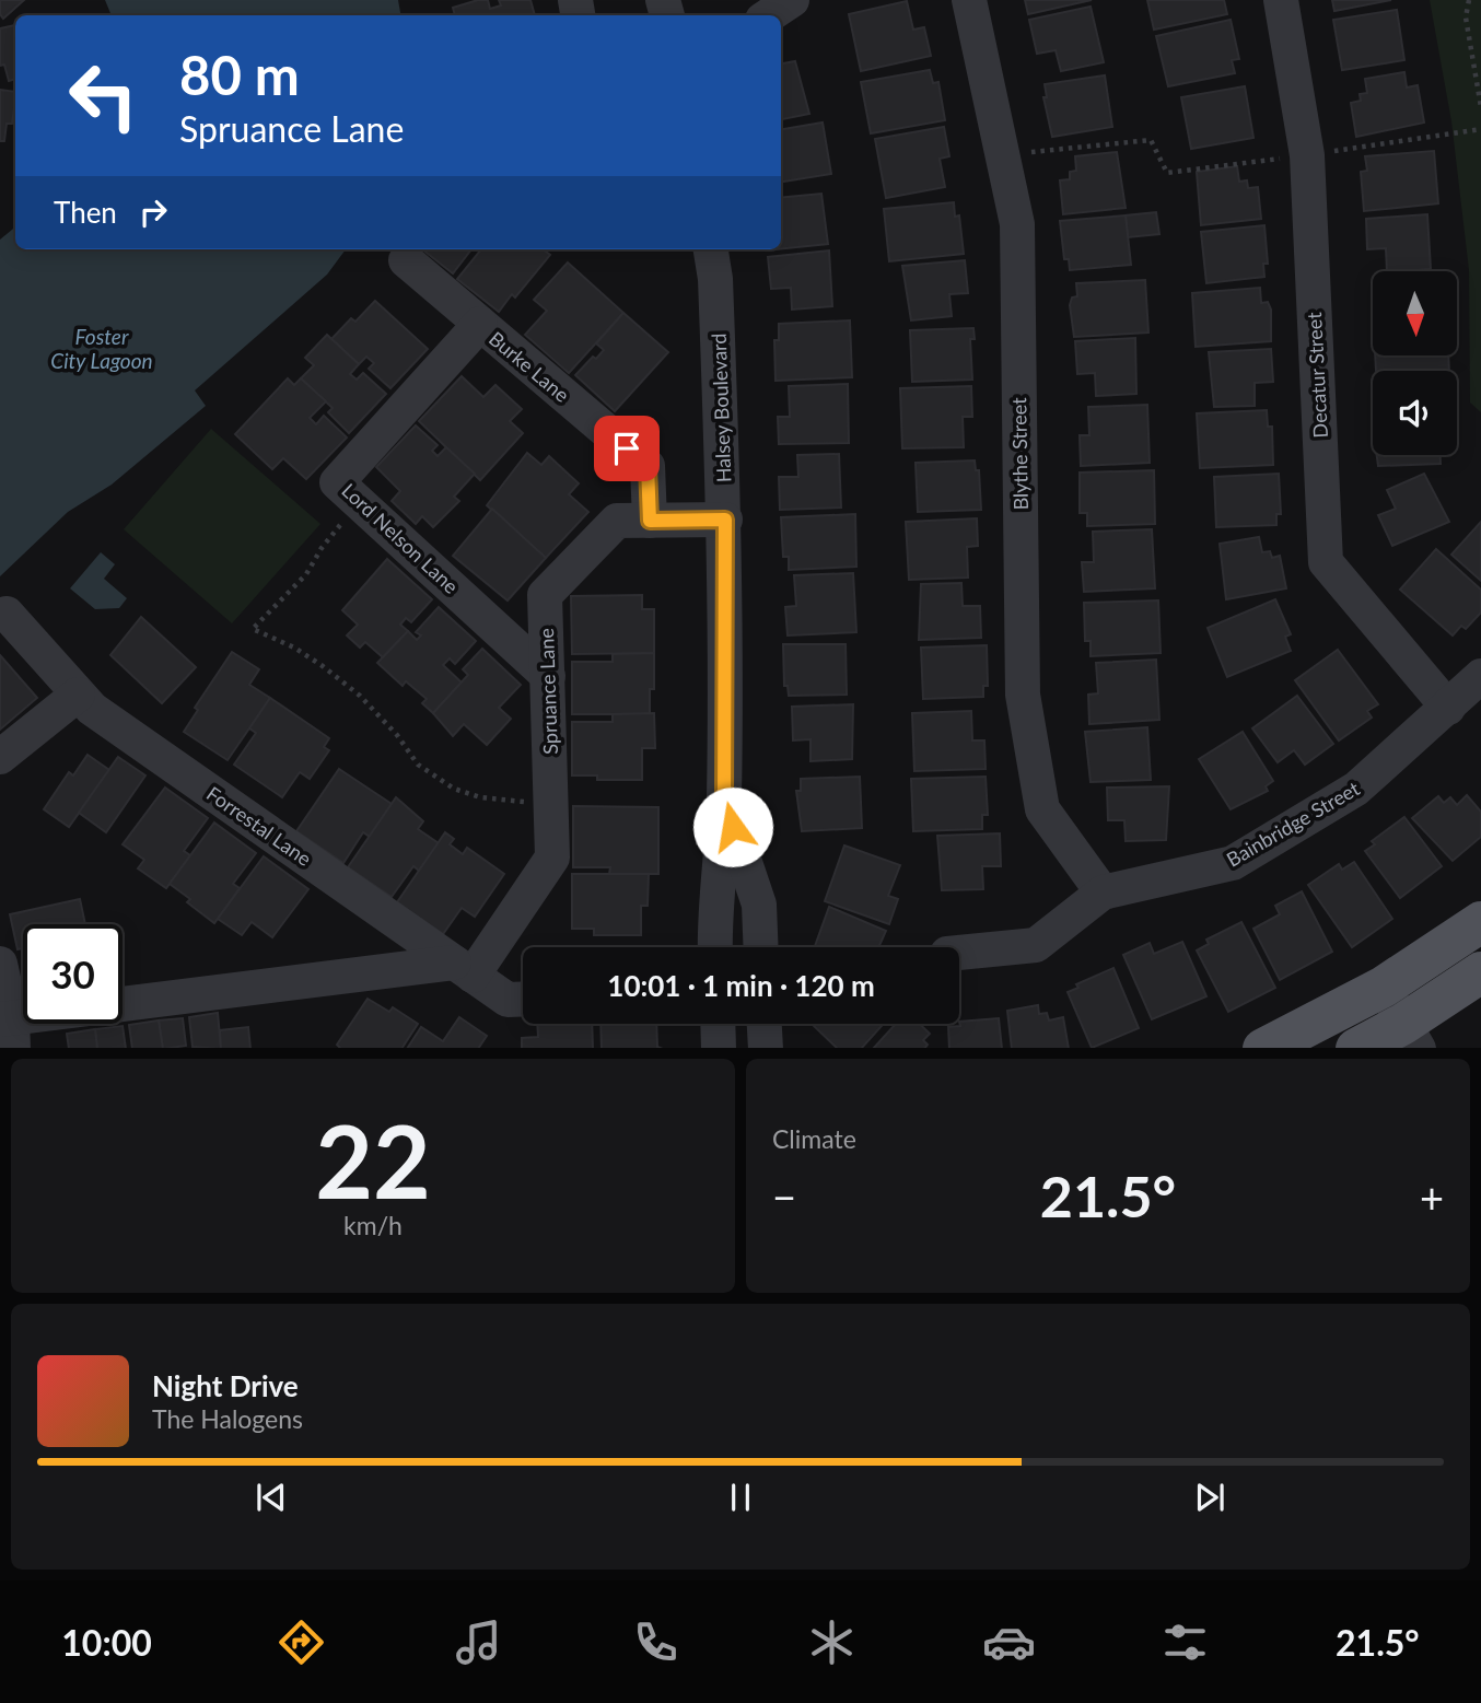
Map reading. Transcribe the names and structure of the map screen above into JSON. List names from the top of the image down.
{
  "streets": {
    "street": [
      "Burke Lane",
      "Decatur Street",
      "Halsey Boulevard",
      "Blythe Street",
      "Lord Nelson Lane",
      "Spruance Lane",
      "Bainbridge Street",
      "Forrestal Lane"
    ]
  },
  "crossings": [
    ["Burke Lane", "Lord Nelson Lane"],
    ["Burke Lane", "Spruance Lane"],
    ["Decatur Street", "Bainbridge Street"],
    ["Halsey Boulevard", "Spruance Lane"],
    ["Blythe Street", "Bainbridge Street"],
    ["Lord Nelson Lane", "Spruance Lane"],
    ["Spruance Lane", "Forrestal Lane"]
  ],
  "water": ["Foster City Lagoon"],
  "north": "bottom",
  "page": {
    "turn": ["80 m", "Spruance Lane"],
    "then": "Then",
    "limit": "30",
    "trip": "10:01 · 1 min · 120 m",
    "tile": [
      ["22", "km/h"],
      "Climate"
    ],
    "heat": ["−", "21.5°", "+"],
    "song": ["Night Drive", "The Halogens"],
    "tabs": ["10:00", "21.5°"]
  }
}
